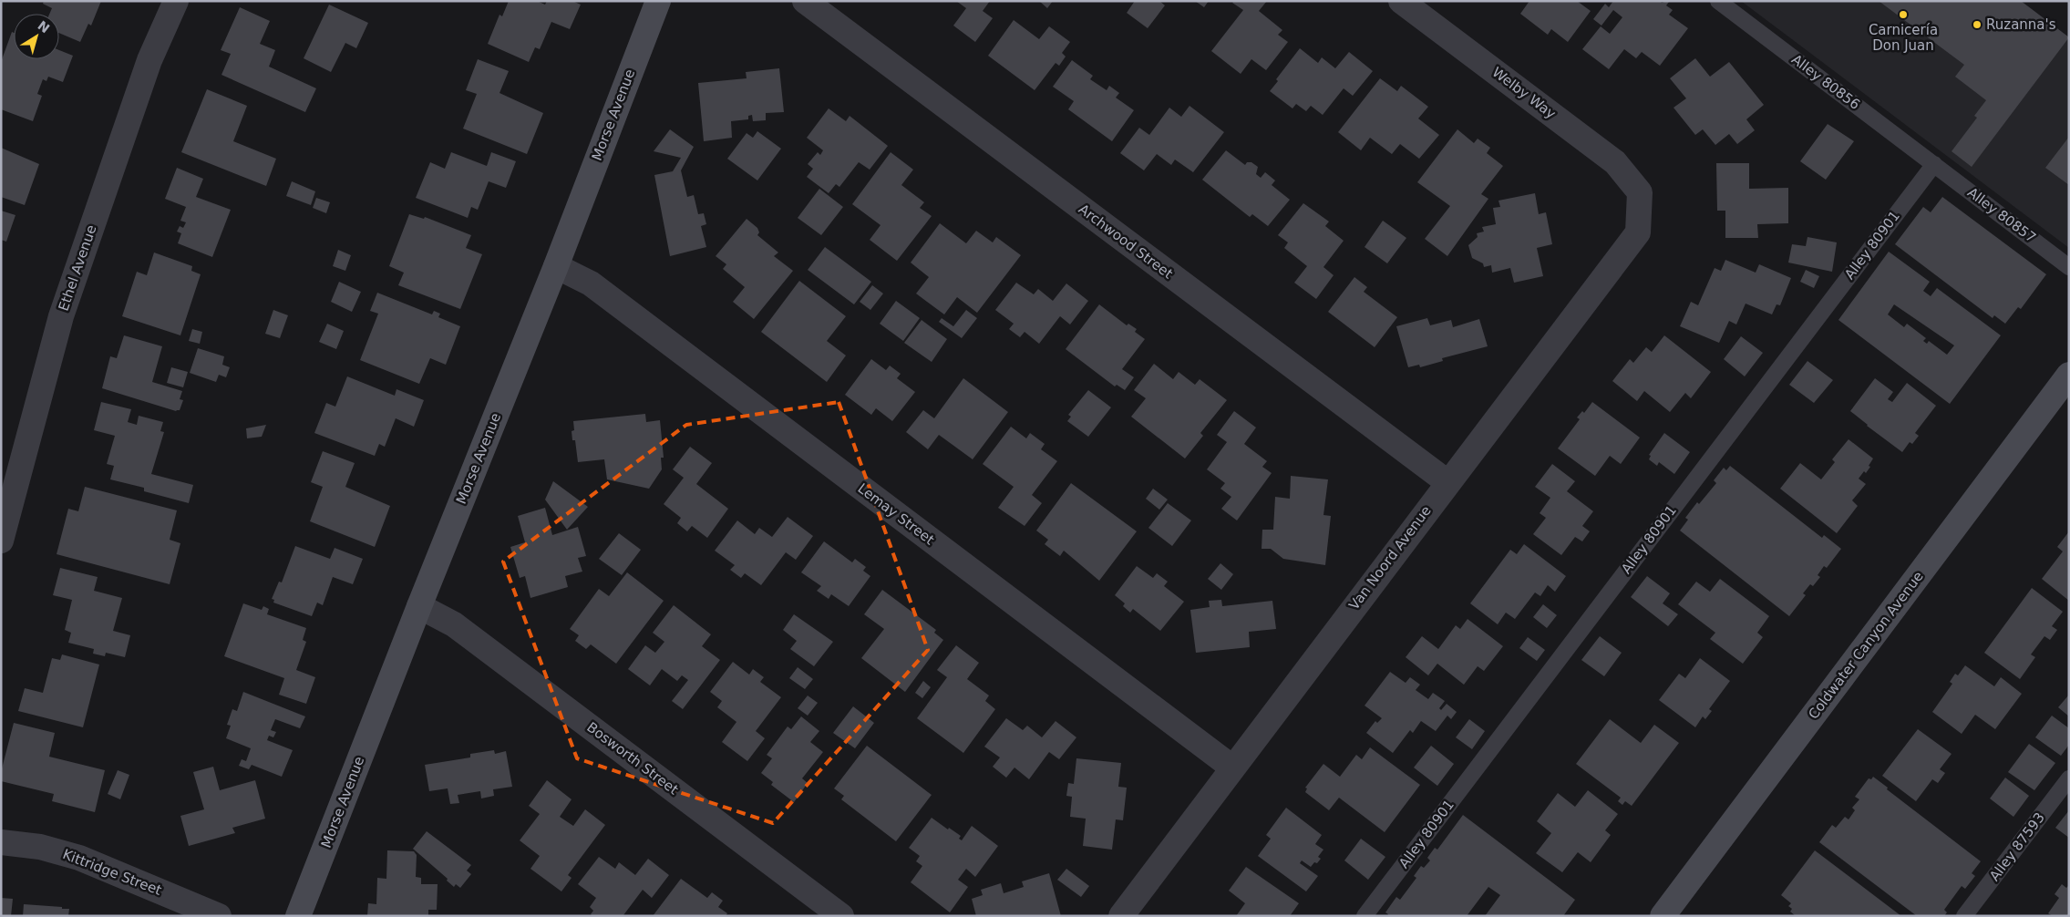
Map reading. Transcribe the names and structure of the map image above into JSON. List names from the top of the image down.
{
  "streets": {
    "street": [
      "Welby Way",
      "Morse Avenue",
      "Archwood Street",
      "Ethel Avenue",
      "Lemay Street",
      "Van Noord Avenue",
      "Coldwater Canyon Avenue",
      "Bosworth Street",
      "Kittridge Street"
    ],
    "lane": [
      "Alley 80856",
      "Alley 80857",
      "Alley 80901",
      "Alley 87593"
    ]
  },
  "crossings": [
    ["Alley 80856", "Alley 80857"],
    ["Alley 80856", "Alley 80901"],
    ["Welby Way", "Van Noord Avenue"],
    ["Morse Avenue", "Lemay Street"],
    ["Morse Avenue", "Bosworth Street"],
    ["Alley 80857", "Alley 80901"],
    ["Archwood Street", "Van Noord Avenue"],
    ["Lemay Street", "Van Noord Avenue"]
  ],
  "places": ["Carnicería Don Juan", "Ruzanna's"],
  "north": "top right"
}
